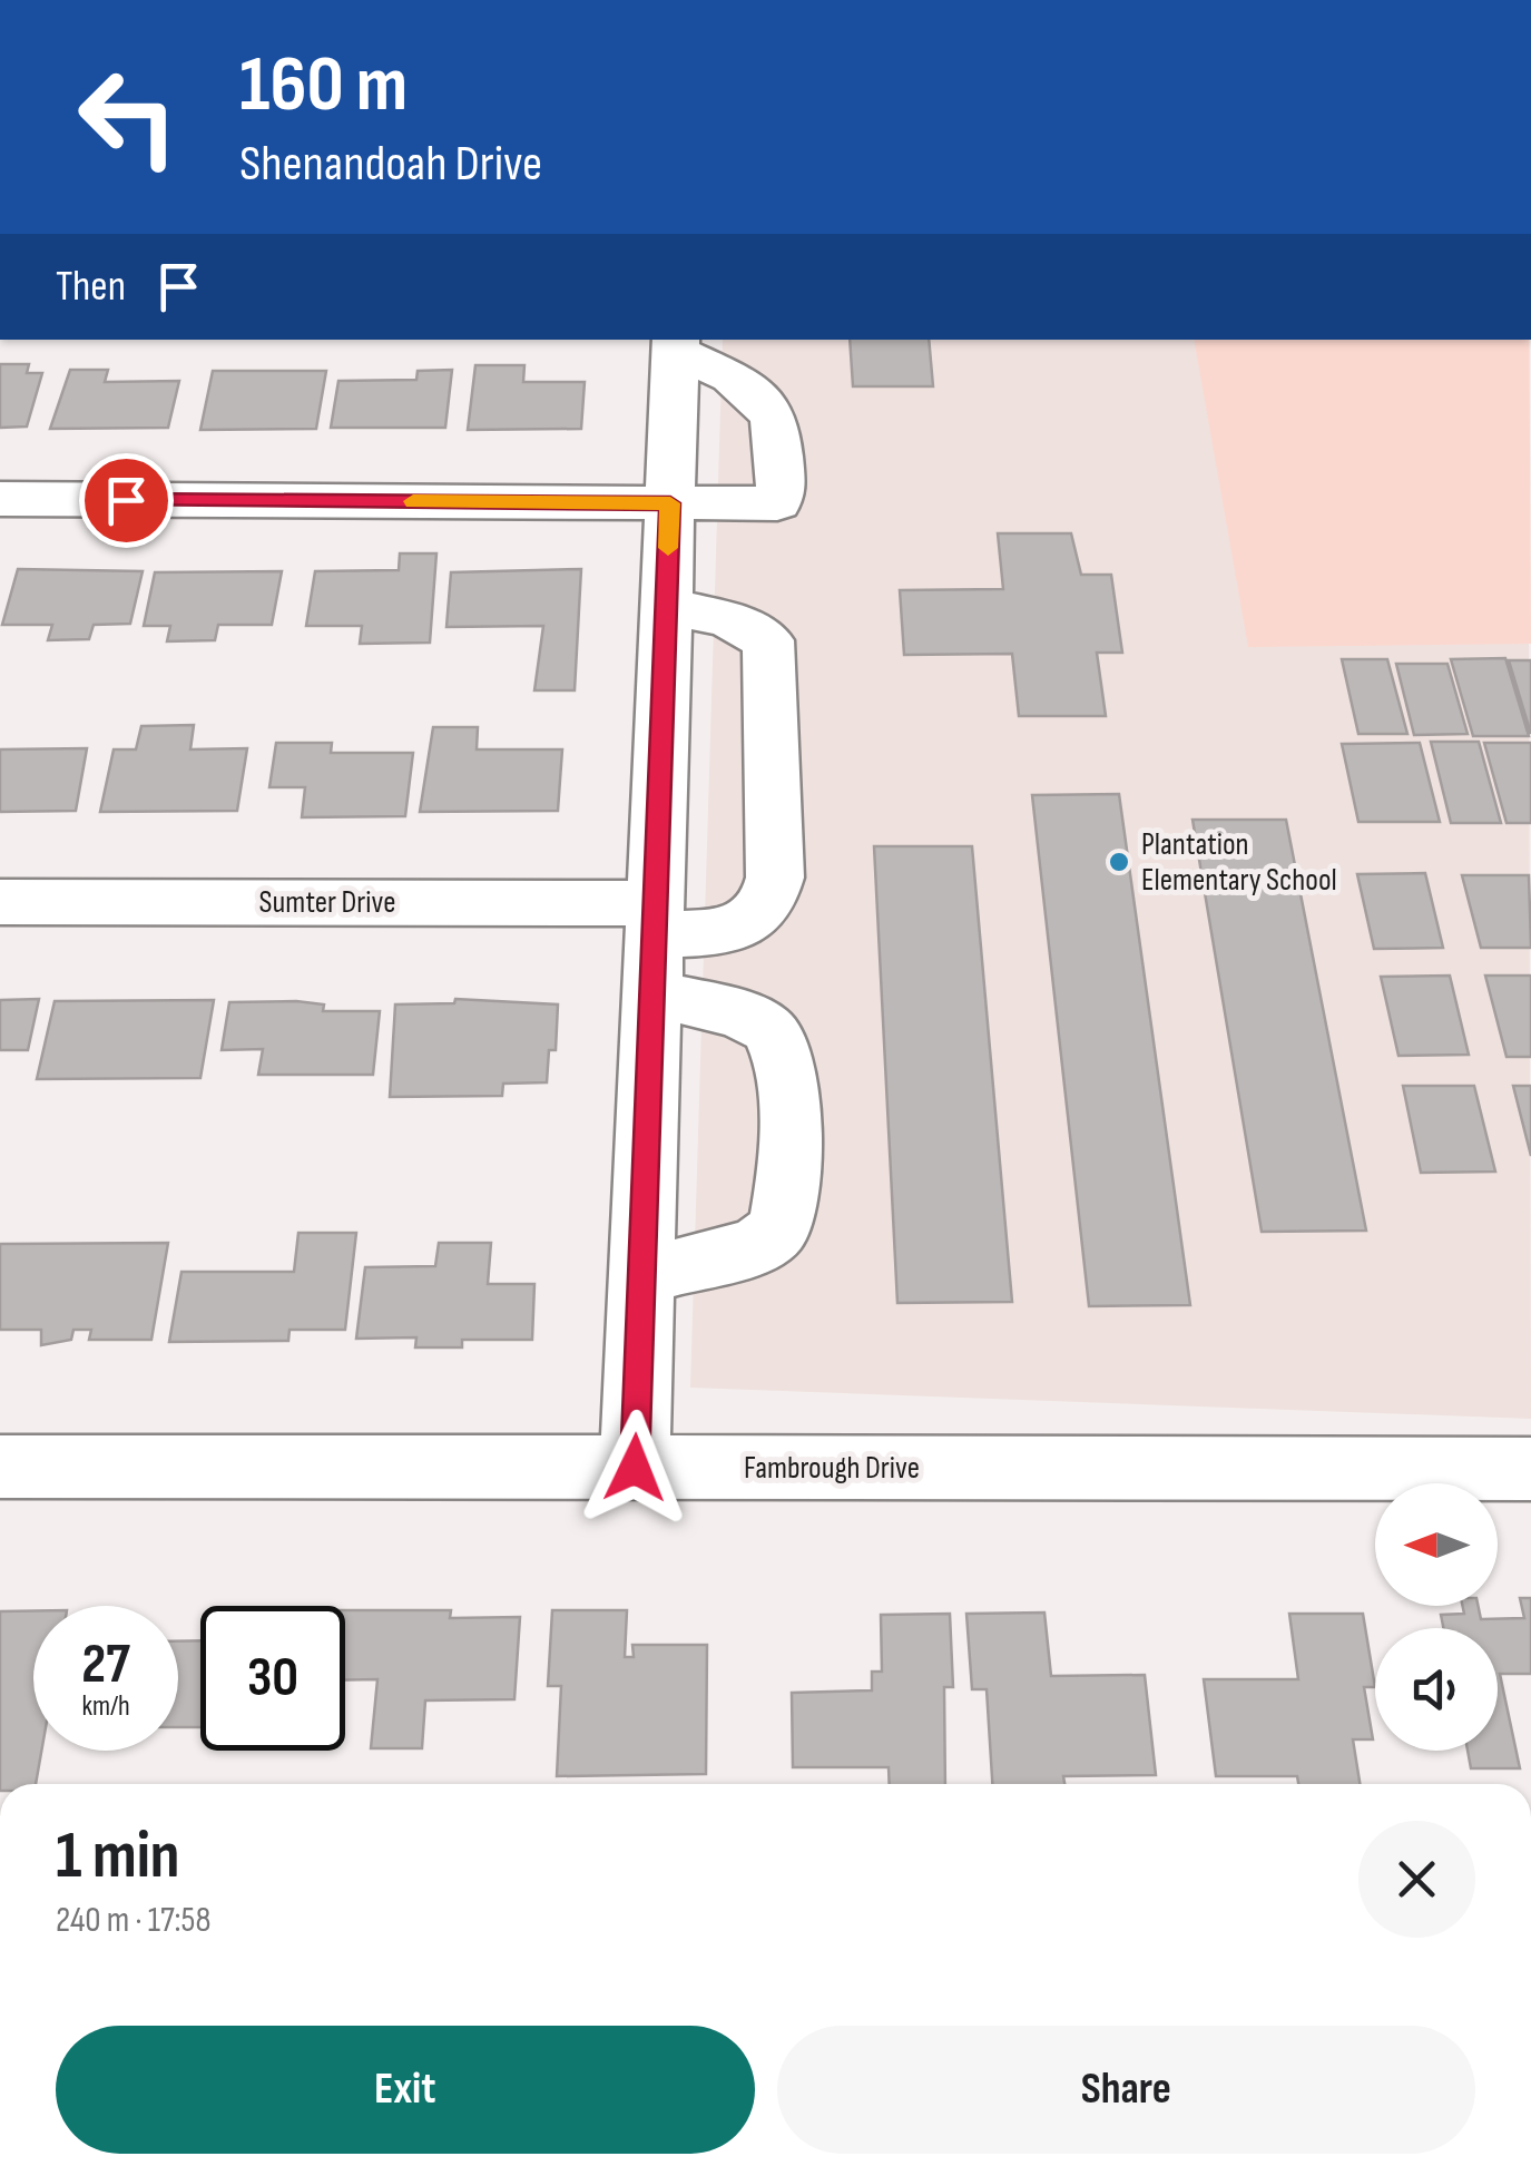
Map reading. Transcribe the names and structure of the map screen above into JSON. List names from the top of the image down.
{
  "streets": {
    "street": ["Sumter Drive", "Fambrough Drive"]
  },
  "places": ["Plantation Elementary School"],
  "north": "left",
  "page": {
    "turn": ["160 m", "Shenandoah Drive"],
    "then": "Then",
    "speed": "27 km/h",
    "limit": "30",
    "heading": ["1 min", "240 m · 17:58"],
    "buttons": ["Exit", "Share"]
  }
}
